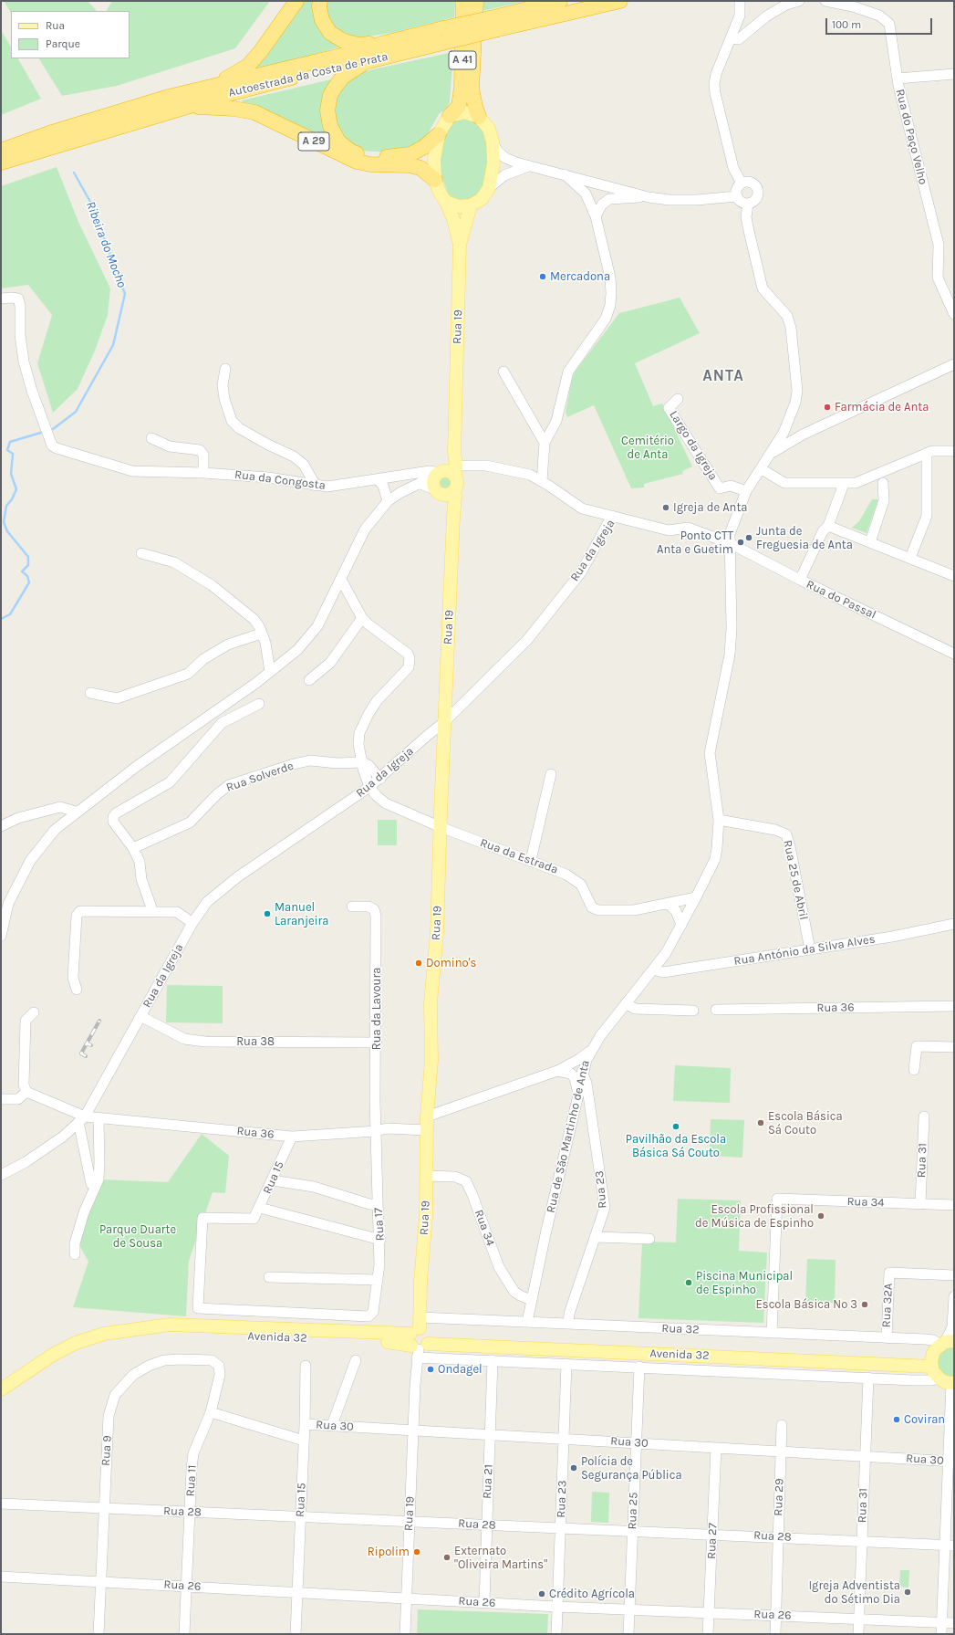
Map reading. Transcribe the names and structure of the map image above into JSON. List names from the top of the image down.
{
  "streets": {
    "highway": ["A 41", "Autoestrada da Costa de Prata", "A 29"],
    "main road": ["Rua 19", "Avenida 32"],
    "street": [
      "Rua do Paço Velho",
      "Largo da Igreja",
      "Rua da Congosta",
      "Rua da Igreja",
      "Rua do Passal",
      "Rua Solverde",
      "Rua da Estrada",
      "Rua 25 de Abril",
      "Rua António da Silva Alves",
      "Rua 36",
      "Rua da Lavoura",
      "Rua 38",
      "Rua de São Martinho de Anta",
      "Rua 31",
      "Rua 15",
      "Rua 23",
      "Rua 34",
      "Rua 17",
      "Rua 32A",
      "Rua 32",
      "Rua 30",
      "Rua 9",
      "Rua 11",
      "Rua 21",
      "Rua 29",
      "Rua 25",
      "Rua 28",
      "Rua 27",
      "Rua 26"
    ]
  },
  "crossings": [
    ["A 41", "A 29"],
    ["A 41", "Rua 19"],
    ["Autoestrada da Costa de Prata", "A 29"],
    ["A 29", "Rua 19"],
    ["Rua 19", "Rua da Igreja"],
    ["Rua 19", "Rua da Estrada"],
    ["Rua 19", "Rua 36"],
    ["Rua 19", "Rua 34"],
    ["Rua 19", "Rua 32"],
    ["Rua 19", "Avenida 32"],
    ["Rua 19", "Rua 30"],
    ["Rua 19", "Rua 28"],
    ["Rua 19", "Rua 26"],
    ["Largo da Igreja", "Rua de São Martinho de Anta"],
    ["Rua da Igreja", "Rua do Passal"],
    ["Rua da Igreja", "Rua da Estrada"],
    ["Rua da Igreja", "Rua 36"],
    ["Rua da Igreja", "Rua 38"],
    ["Rua da Igreja", "Rua de São Martinho de Anta"],
    ["Rua do Passal", "Rua de São Martinho de Anta"],
    ["Rua da Estrada", "Rua de São Martinho de Anta"],
    ["Rua 25 de Abril", "Rua António da Silva Alves"],
    ["Rua 25 de Abril", "Rua de São Martinho de Anta"],
    ["Rua António da Silva Alves", "Rua de São Martinho de Anta"],
    ["Rua 36", "Rua da Lavoura"],
    ["Rua 36", "Rua 15"],
    ["Rua 36", "Rua 17"],
    ["Rua da Lavoura", "Rua 38"],
    ["Rua da Lavoura", "Rua 17"],
    ["Rua de São Martinho de Anta", "Rua 23"],
    ["Rua de São Martinho de Anta", "Rua 34"],
    ["Rua de São Martinho de Anta", "Rua 32"],
    ["Rua 31", "Rua 34"],
    ["Rua 31", "Rua 30"],
    ["Rua 31", "Rua 28"],
    ["Rua 31", "Rua 26"],
    ["Rua 15", "Avenida 32"],
    ["Rua 15", "Rua 30"],
    ["Rua 15", "Rua 28"],
    ["Rua 15", "Rua 26"],
    ["Rua 23", "Rua 32"],
    ["Rua 23", "Rua 30"],
    ["Rua 23", "Rua 28"],
    ["Rua 23", "Rua 26"],
    ["Rua 34", "Rua 32"],
    ["Rua 17", "Avenida 32"],
    ["Rua 32A", "Rua 32"],
    ["Rua 32", "Avenida 32"],
    ["Rua 30", "Rua 11"],
    ["Rua 30", "Rua 21"],
    ["Rua 30", "Rua 29"],
    ["Rua 30", "Rua 25"],
    ["Rua 30", "Rua 27"],
    ["Rua 9", "Rua 11"],
    ["Rua 9", "Rua 28"],
    ["Rua 9", "Rua 26"],
    ["Rua 11", "Rua 28"],
    ["Rua 11", "Rua 26"],
    ["Rua 21", "Rua 28"],
    ["Rua 21", "Rua 26"],
    ["Rua 29", "Rua 28"],
    ["Rua 29", "Rua 26"],
    ["Rua 25", "Rua 28"],
    ["Rua 25", "Rua 26"],
    ["Rua 28", "Rua 27"],
    ["Rua 27", "Rua 26"]
  ],
  "districts": ["ANTA"],
  "water": ["Ribeira do Mocho"],
  "parks": ["Cemitério de Anta", "Parque Duarte de Sousa"],
  "places": [
    "Mercadona",
    "Farmácia de Anta",
    "Igreja de Anta",
    "Junta de Freguesia de Anta",
    "Ponto CTT Anta e Guetim",
    "Manuel Laranjeira",
    "Domino's",
    "Escola Básica Sá Couto",
    "Pavilhão da Escola Básica Sá Couto",
    "Escola Profissional de Música de Espinho",
    "Piscina Municipal de Espinho",
    "Escola Básica Nº 3",
    "Ondagel",
    "Coviran",
    "Polícia de Segurança Pública",
    "Ripolim",
    "Externato \"Oliveira Martins\"",
    "Igreja Adventista do Sétimo Dia",
    "Crédito Agrícola"
  ],
  "legend": ["Rua", "Parque"],
  "scale_bar": "100 m"
}
